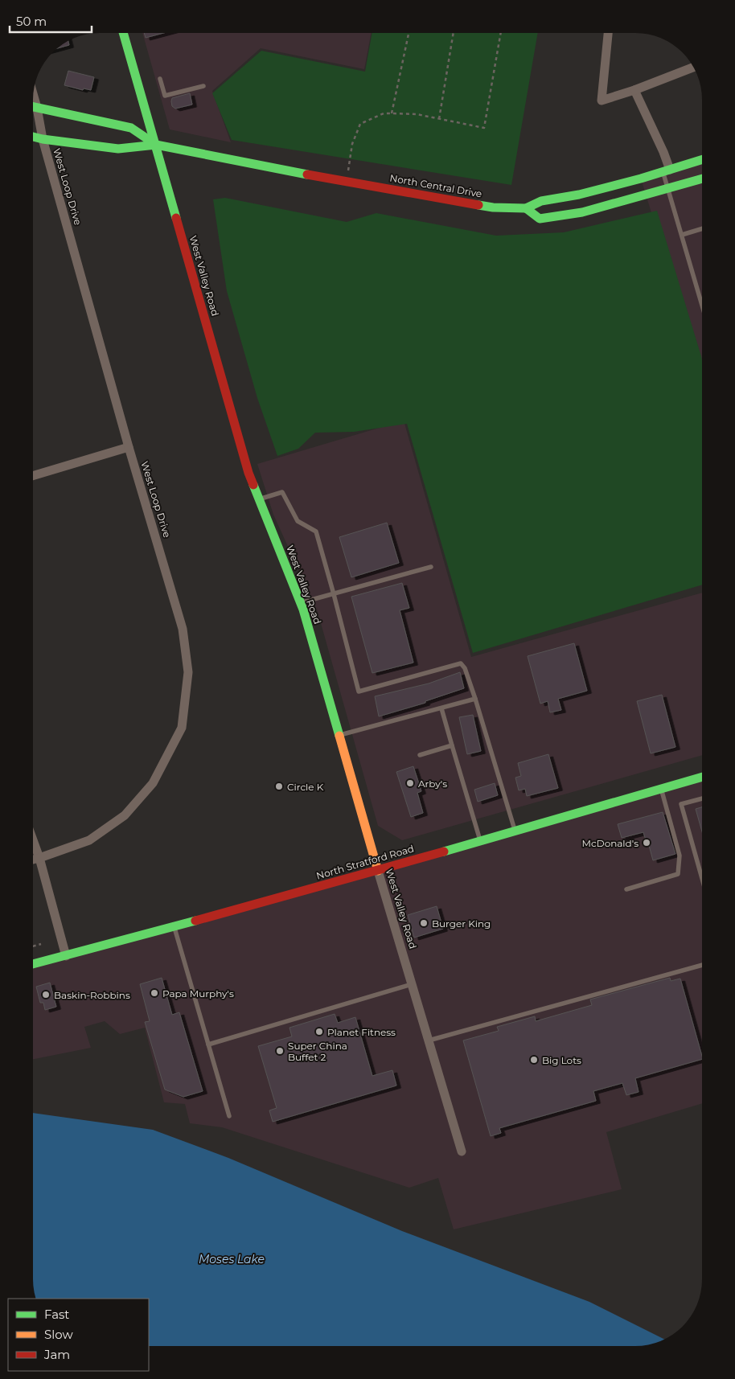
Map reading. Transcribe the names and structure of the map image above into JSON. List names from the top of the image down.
{
  "streets": {
    "main road": ["North Central Drive", "West Valley Road", "North Stratford Road"],
    "street": ["West Loop Drive"]
  },
  "crossings": [
    ["North Central Drive", "West Loop Drive"],
    ["North Central Drive", "West Valley Road"],
    ["West Valley Road", "North Stratford Road"]
  ],
  "water": ["Moses Lake"],
  "places": [
    "Arby's",
    "Circle K",
    "McDonald's",
    "Burger King",
    "Papa Murphy's",
    "Baskin-Robbins",
    "Planet Fitness",
    "Super China Buffet 2",
    "Big Lots"
  ],
  "legend": ["Fast", "Slow", "Jam"],
  "scale_bar": "50 m"
}
